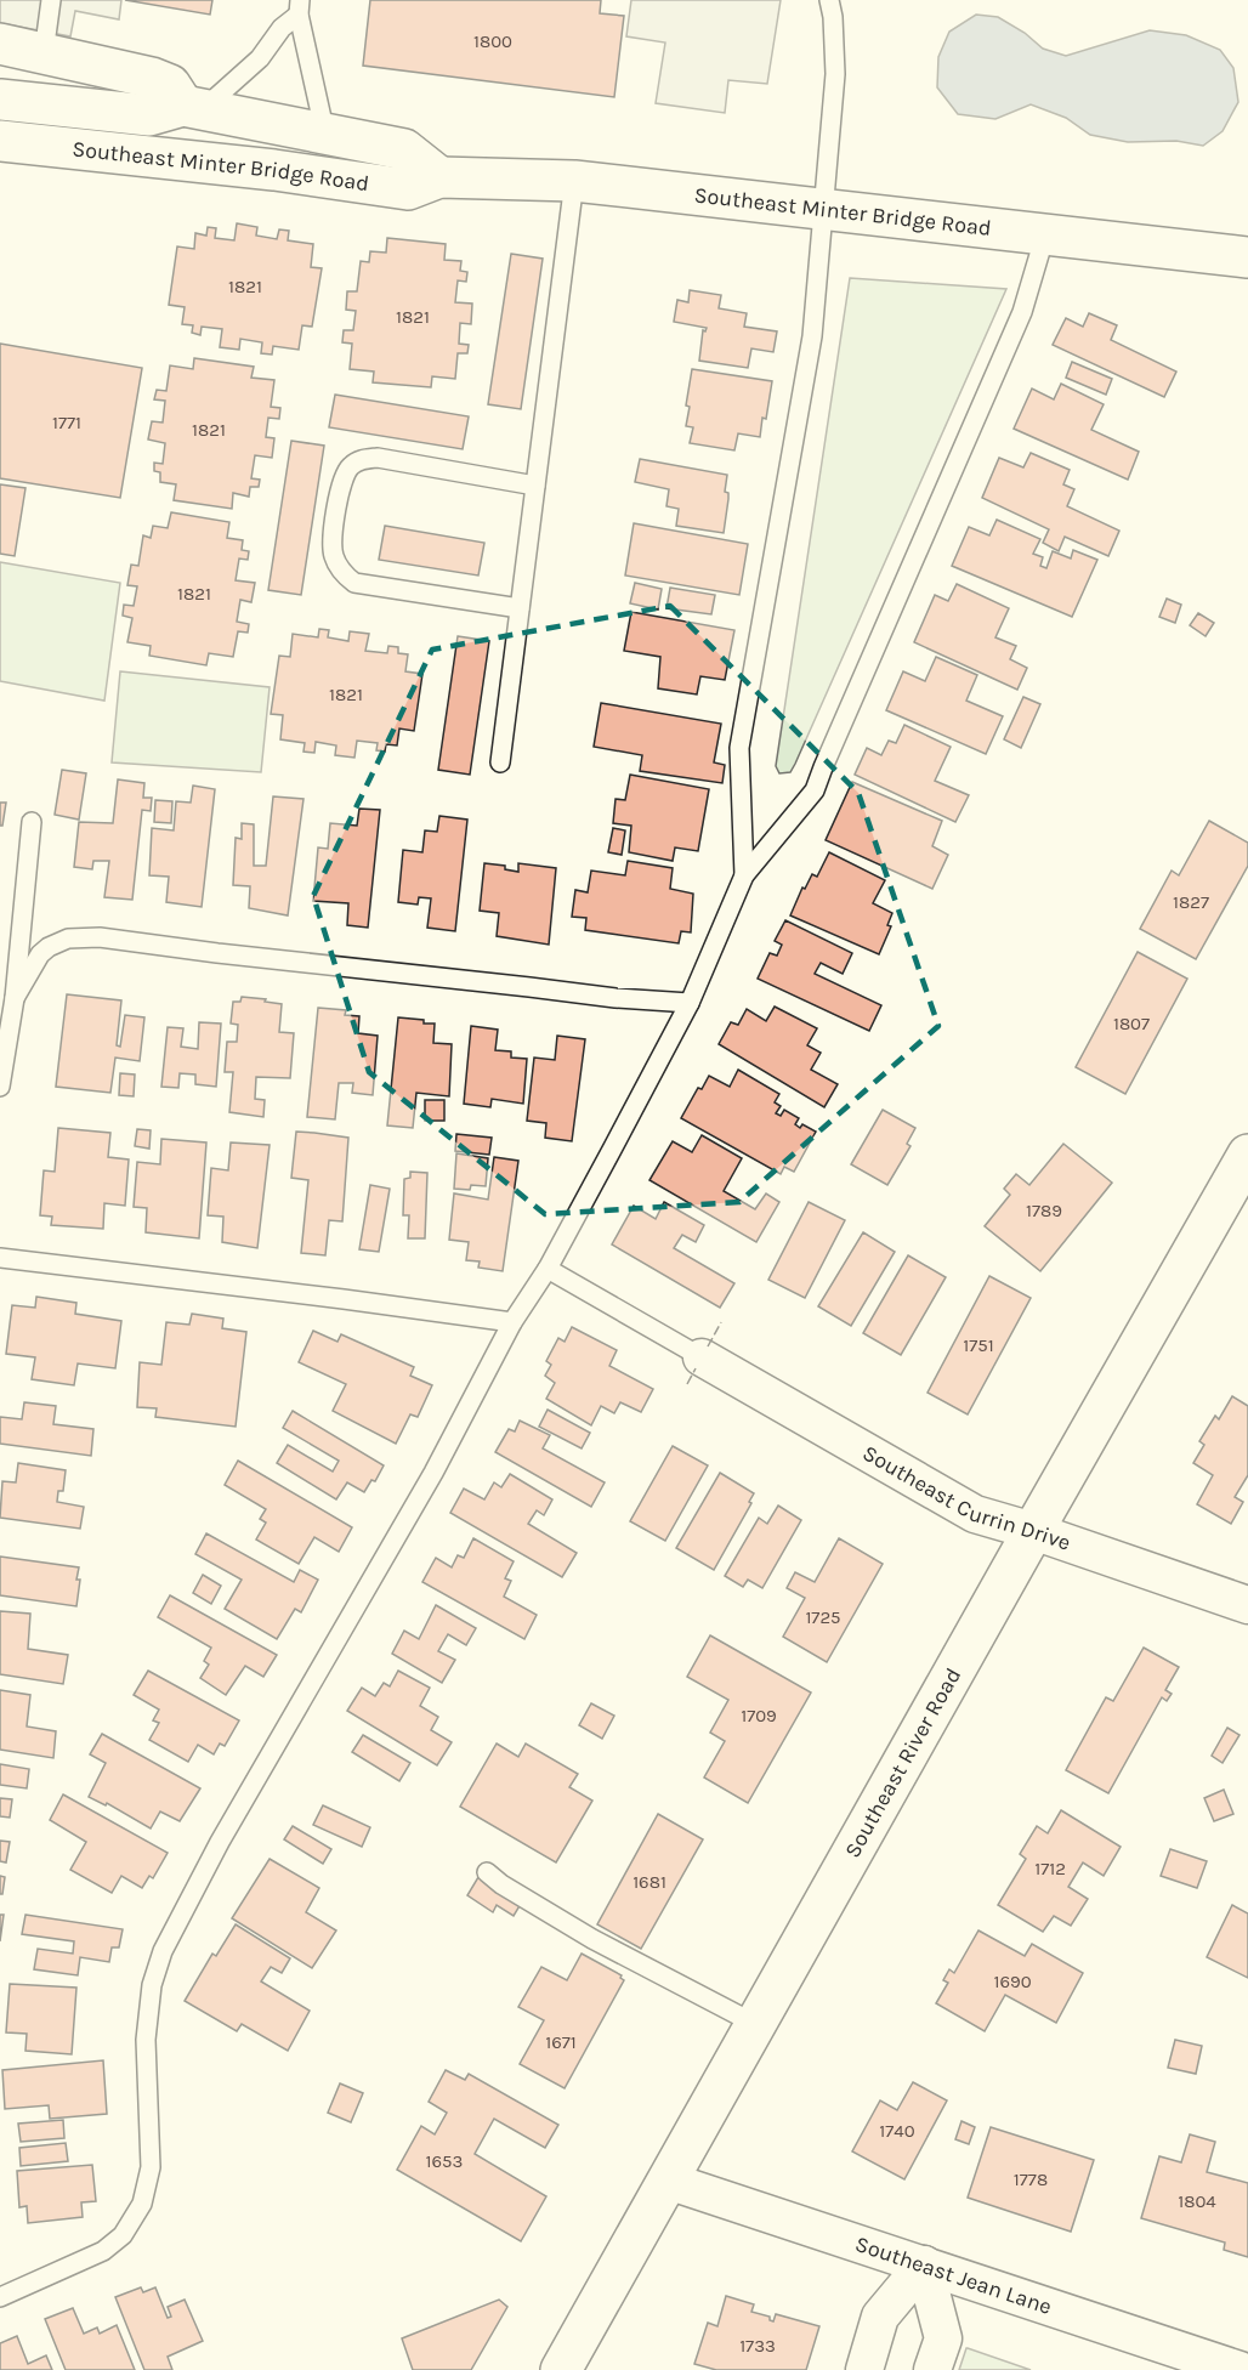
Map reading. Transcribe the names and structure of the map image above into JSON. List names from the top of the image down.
{
  "streets": {
    "main road": ["Southeast Minter Bridge Road", "Southeast River Road"],
    "street": ["Southeast Currin Drive", "Southeast Jean Lane"]
  },
  "crossings": [
    ["Southeast Currin Drive", "Southeast River Road"],
    ["Southeast River Road", "Southeast Jean Lane"]
  ],
  "house_numbers": [
    "1800",
    "1821",
    "1821",
    "1771",
    "1821",
    "1821",
    "1821",
    "1827",
    "1807",
    "1789",
    "1751",
    "1725",
    "1709",
    "1712",
    "1681",
    "1690",
    "1671",
    "1740",
    "1653",
    "1778",
    "1804",
    "1733"
  ]
}
